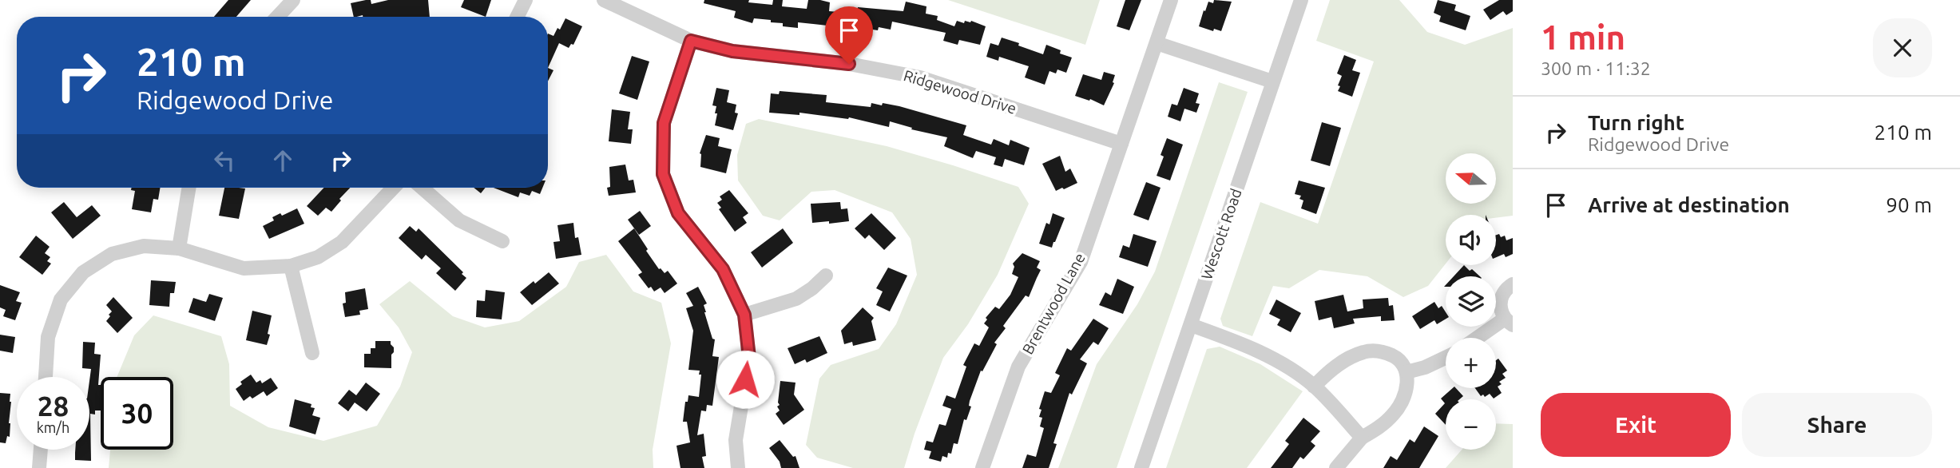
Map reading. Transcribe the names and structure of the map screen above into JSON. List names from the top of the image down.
{
  "streets": {
    "street": ["Ridgewood Drive", "Wescott Road", "Brentwood Lane"]
  },
  "crossings": [
    ["Ridgewood Drive", "Brentwood Lane"]
  ],
  "north": "left",
  "page": {
    "heading": ["1 min", "300 m · 11:32"],
    "turn": ["210 m", "Ridgewood Drive"],
    "list": [
      {
        "name": "Turn right",
        "note": "Ridgewood Drive",
        "value": "210 m"
      },
      {
        "name": "Arrive at destination",
        "value": "90 m"
      }
    ],
    "map_buttons": ["+", "−"],
    "speed": "28 km/h",
    "limit": "30",
    "buttons": ["Exit", "Share"]
  }
}
